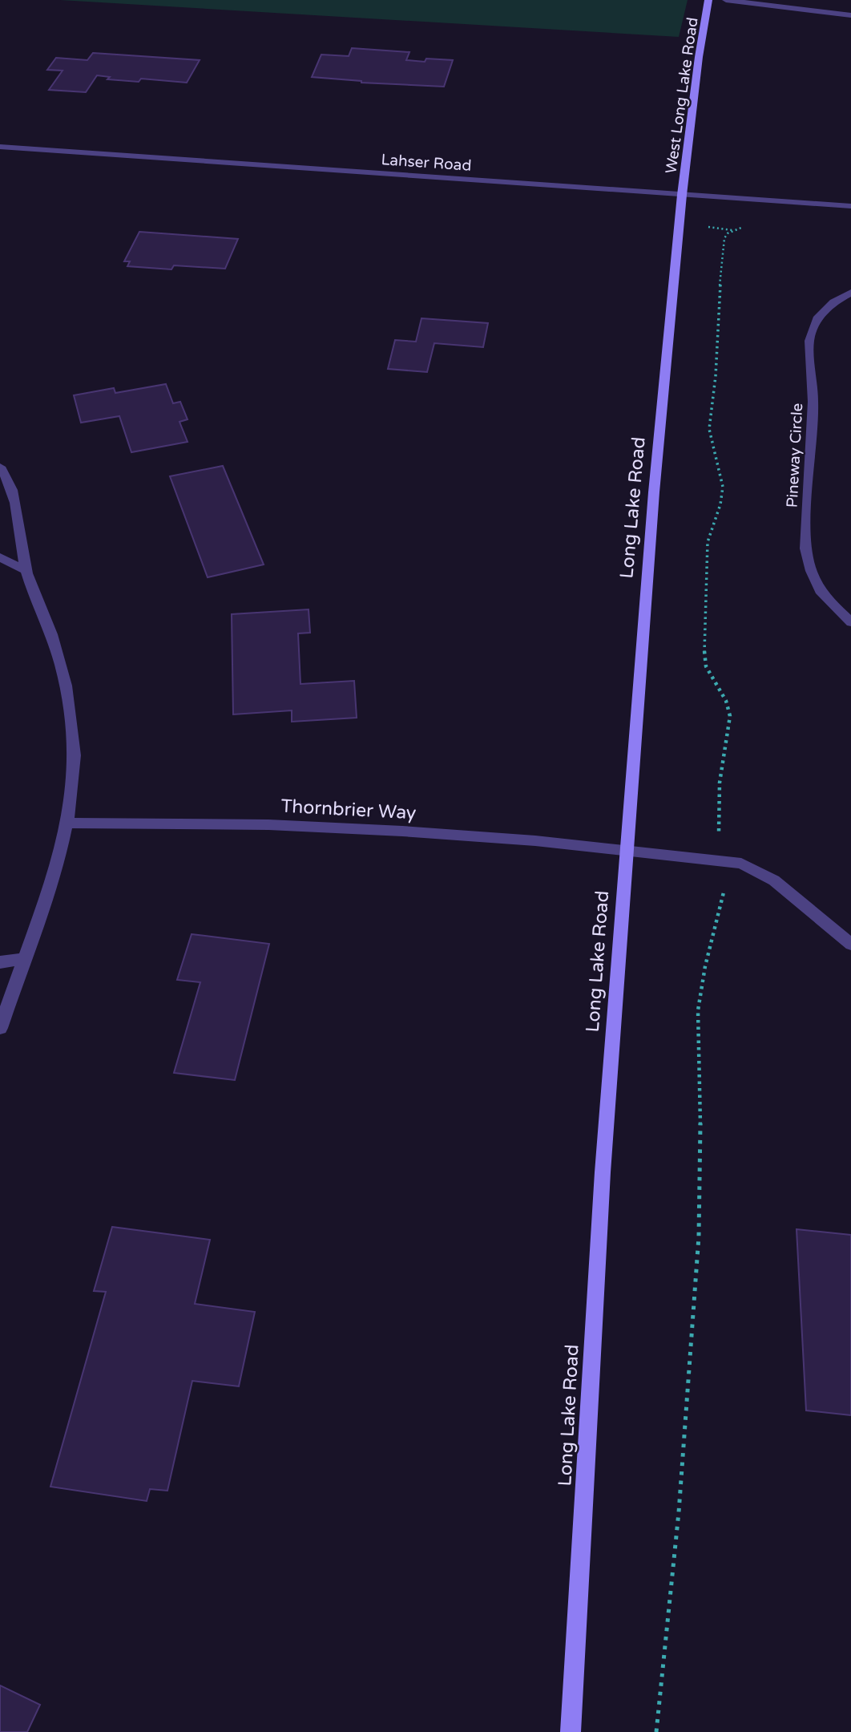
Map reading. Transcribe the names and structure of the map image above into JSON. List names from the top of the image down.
{
  "streets": {
    "main road": ["West Long Lake Road", "Long Lake Road"],
    "street": ["Lahser Road", "Pineway Circle", "Thornbrier Way"]
  },
  "crossings": [
    ["West Long Lake Road", "Lahser Road"],
    ["West Long Lake Road", "Long Lake Road"],
    ["Lahser Road", "Long Lake Road"],
    ["Long Lake Road", "Thornbrier Way"]
  ]
}
